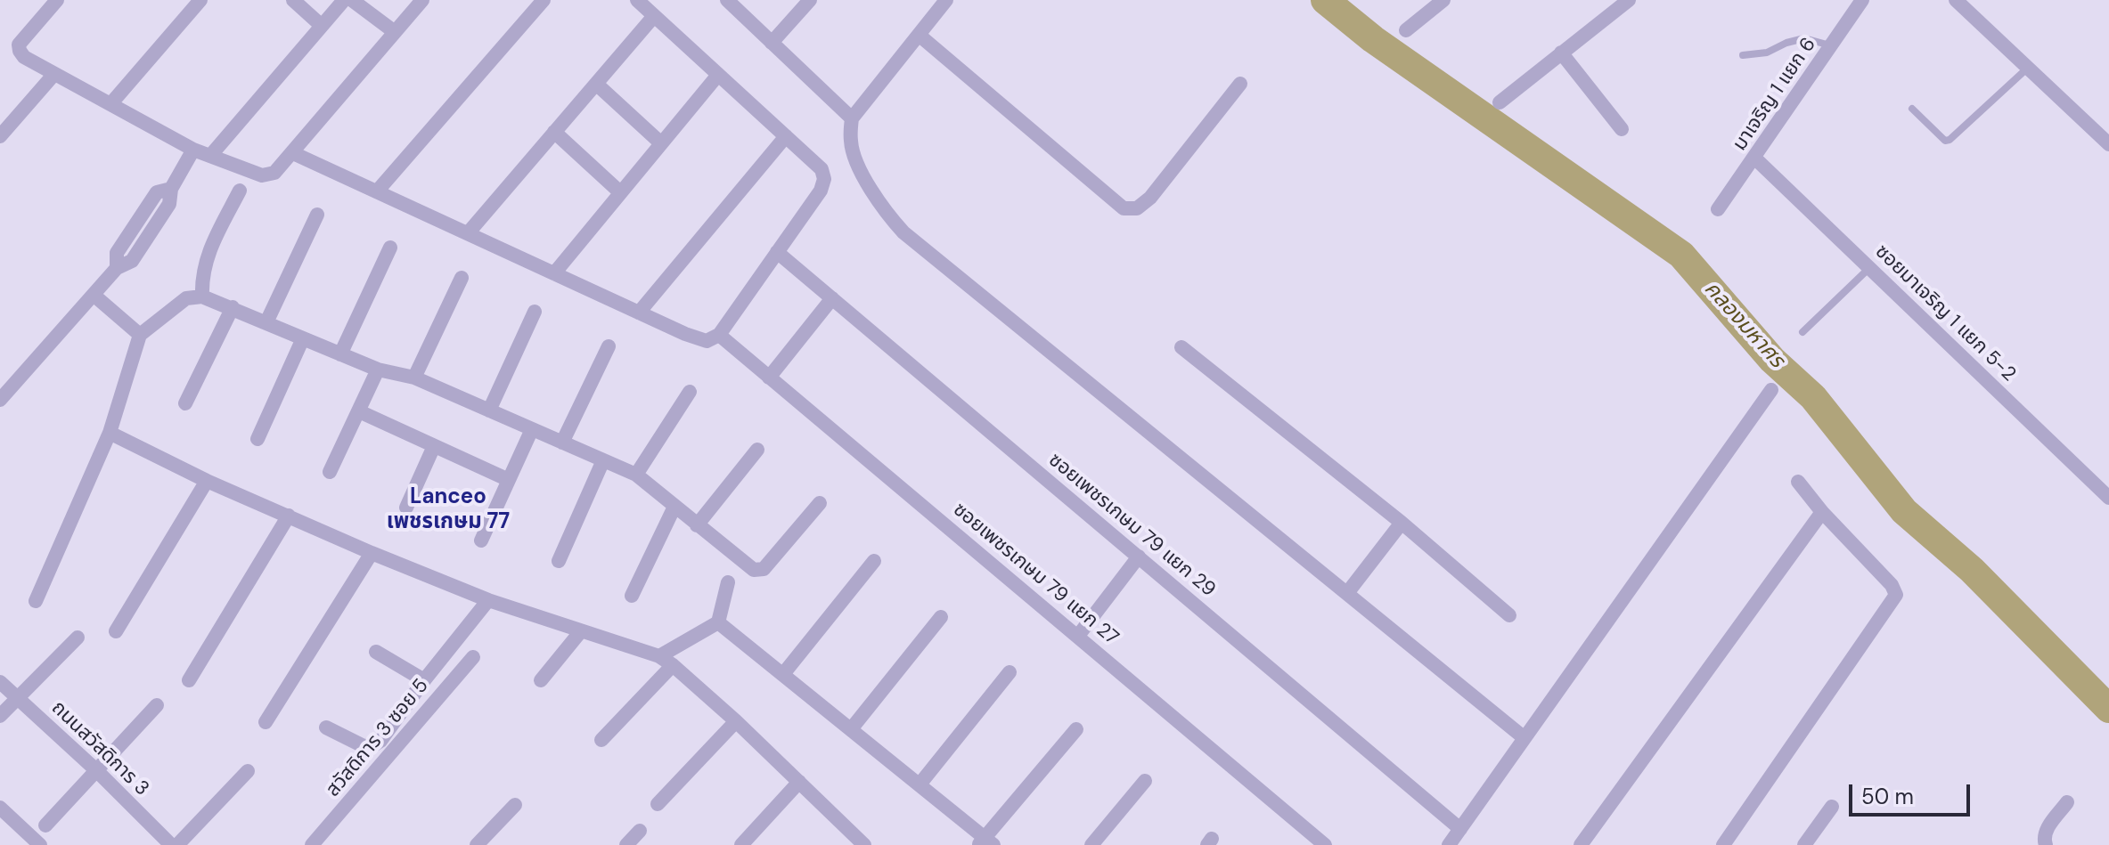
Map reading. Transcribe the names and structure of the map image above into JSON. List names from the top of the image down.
{
  "streets": {
    "street": [
      "มาเจริญ 1 แยก 6",
      "ซอยมาเจริญ 1 แยก 5-2",
      "ซอยเพชรเกษม 79 แยก 29",
      "ซอยเพชรเกษม 79 แยก 27",
      "สวัสดิการ 3 ซอย 5",
      "ถนนสวัสดิการ 3"
    ]
  },
  "crossings": [
    ["มาเจริญ 1 แยก 6", "ซอยมาเจริญ 1 แยก 5-2"]
  ],
  "districts": ["Lanceo เพชรเกษม 77"],
  "water": ["คลองมหาศร"],
  "scale_bar": "50 m"
}
